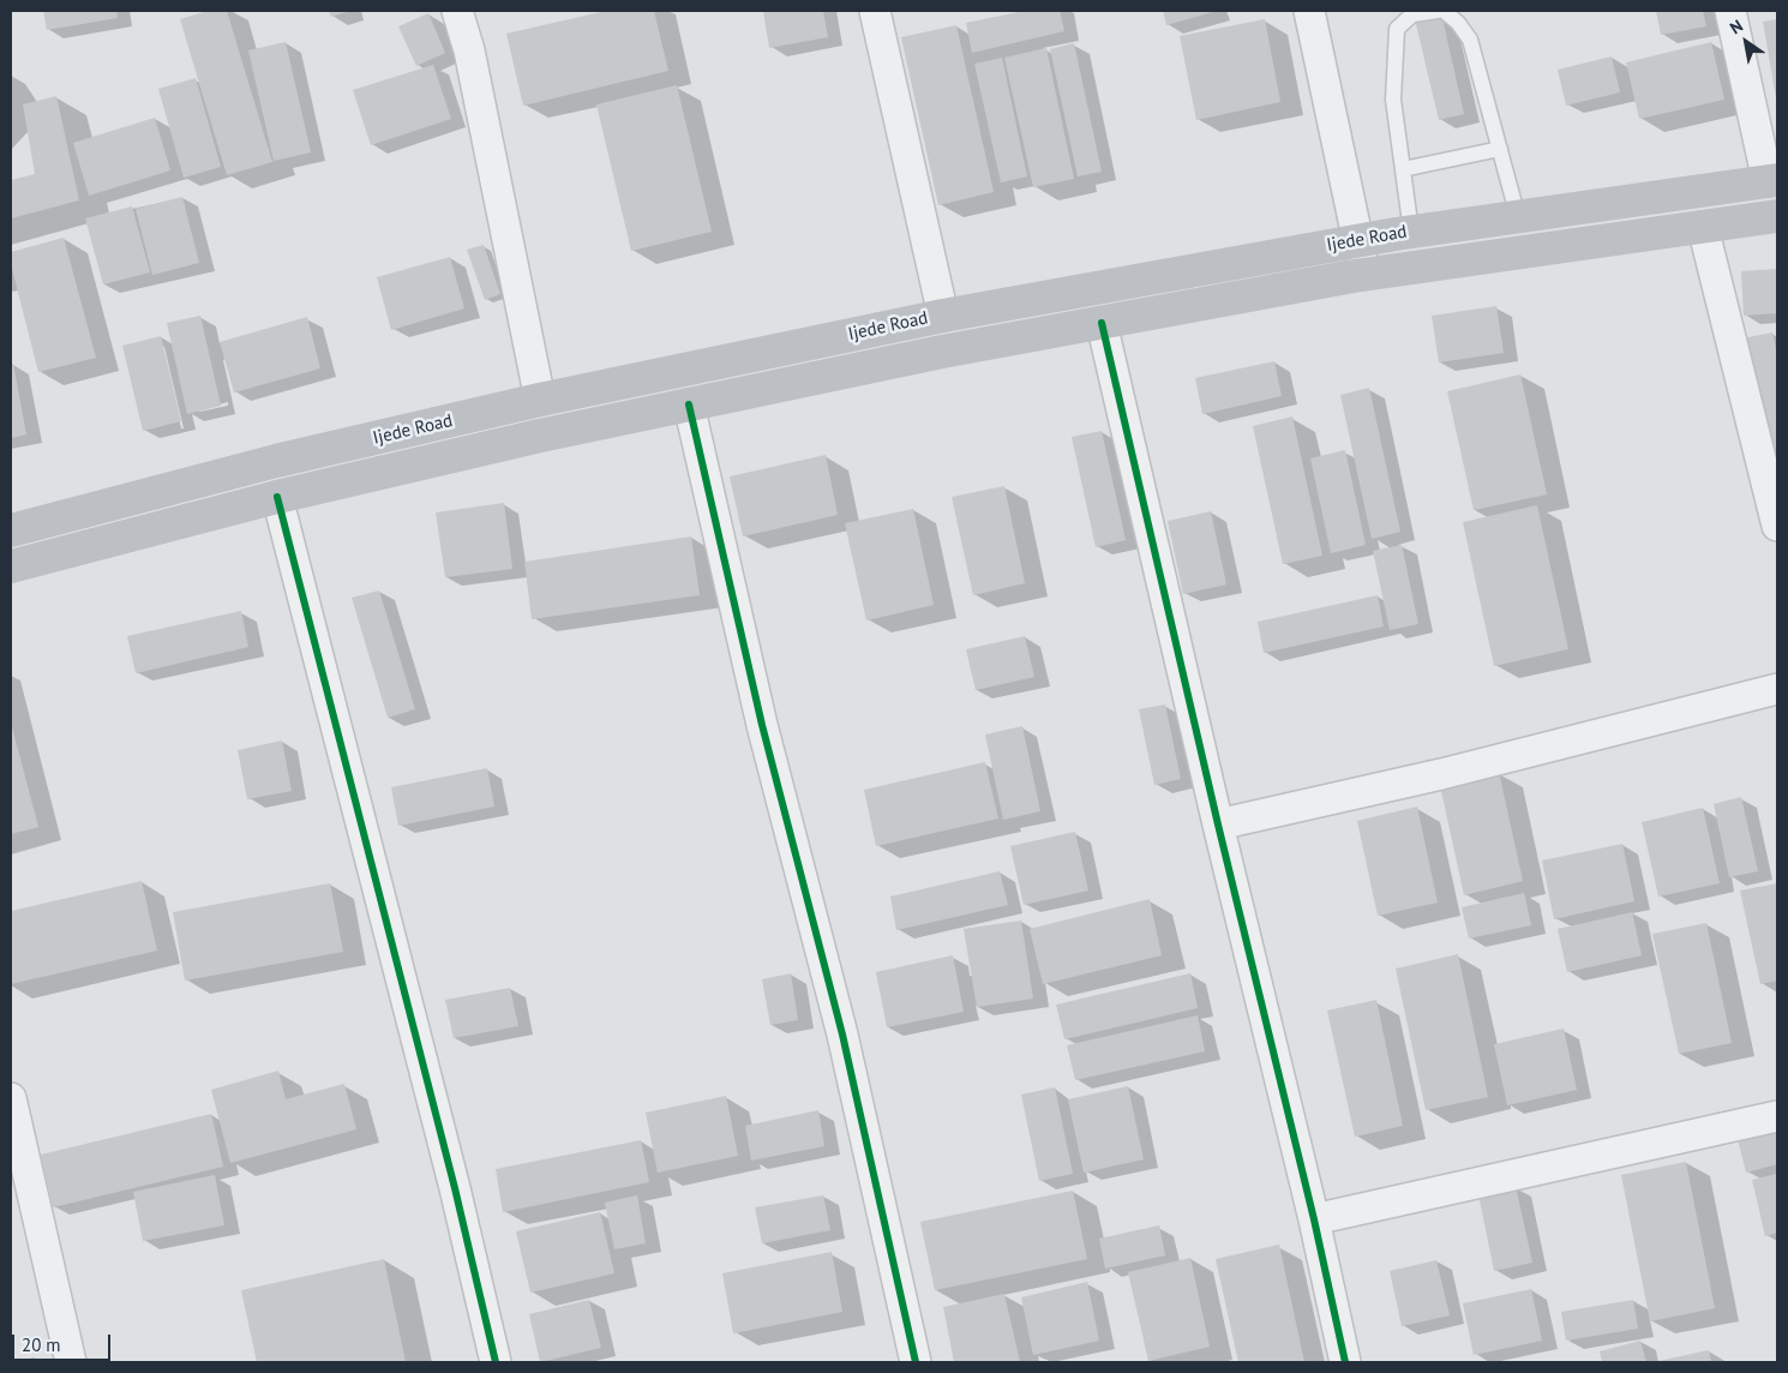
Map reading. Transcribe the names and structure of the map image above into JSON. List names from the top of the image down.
{
  "streets": {
    "main road": ["Ijede Road"]
  },
  "scale_bar": "20 m",
  "north": "top left"
}
